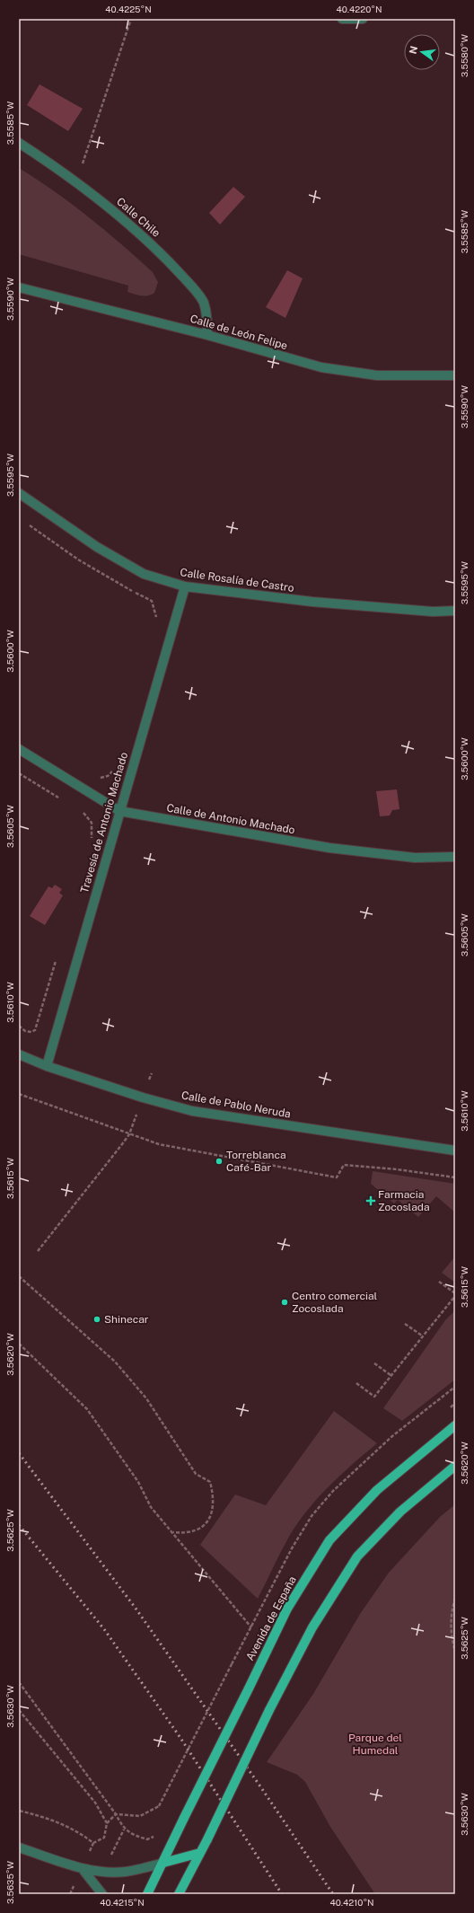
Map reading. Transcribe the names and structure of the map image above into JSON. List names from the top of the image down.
{
  "streets": {
    "main road": ["Avenida de España"],
    "street": [
      "Calle Chile",
      "Calle de León Felipe",
      "Calle Rosalía de Castro",
      "Calle de Antonio Machado",
      "Travesía de Antonio Machado",
      "Calle de Pablo Neruda"
    ]
  },
  "crossings": [
    ["Calle Chile", "Calle de León Felipe"],
    ["Calle Rosalía de Castro", "Travesía de Antonio Machado"],
    ["Calle de Antonio Machado", "Travesía de Antonio Machado"],
    ["Travesía de Antonio Machado", "Calle de Pablo Neruda"]
  ],
  "parks": ["Parque del Humedal"],
  "places": {
    "other": ["Torreblanca Café-Bar", "Centro comercial Zocoslada", "Shinecar"],
    "health": ["Farmacia Zocoslada"]
  },
  "north": "left",
  "coordinates": [
    "40.4225°N",
    "40.4220°N",
    "3.5580°W",
    "3.5585°W",
    "3.5590°W",
    "3.5595°W",
    "3.5600°W",
    "3.5605°W",
    "3.5610°W",
    "3.5615°W",
    "3.5620°W",
    "3.5625°W",
    "3.5630°W",
    "3.5635°W",
    "40.4215°N",
    "40.4210°N"
  ]
}
